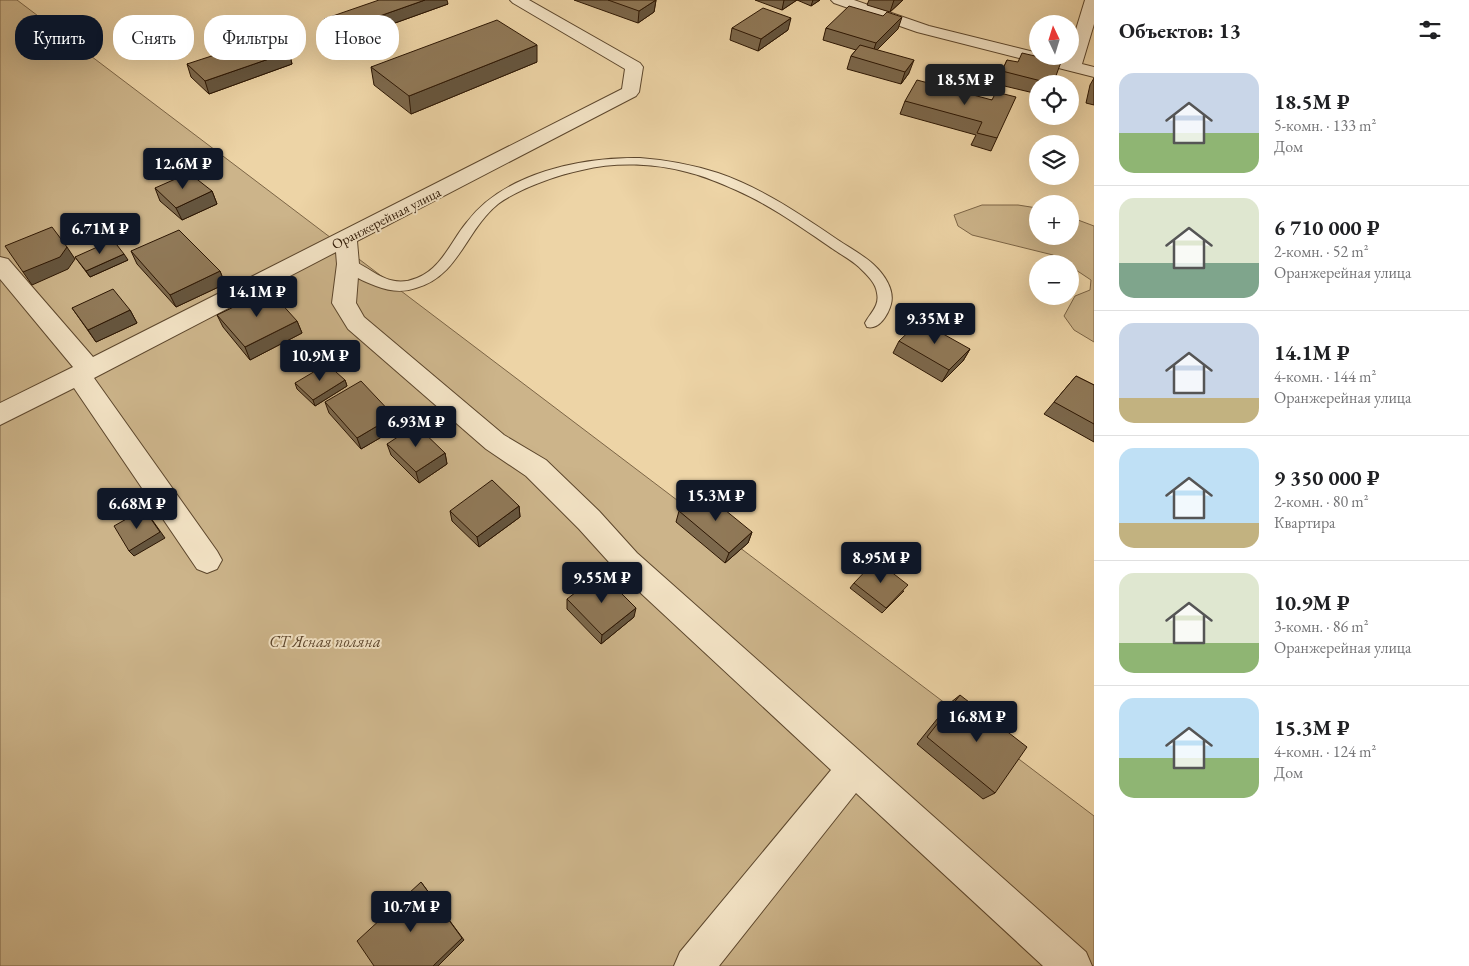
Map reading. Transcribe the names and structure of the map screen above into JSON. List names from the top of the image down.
{
  "streets": {
    "street": ["Оранжерейная улица"]
  },
  "parks": ["СТ Ясная поляна"],
  "north": "top",
  "page": {
    "heading": "Объектов: 13",
    "map_buttons": ["+", "−"],
    "chip": [
      "Купить",
      "Снять",
      "Фильтры",
      "Новое"
    ],
    "list": [
      {
        "name": "18.5M ₽",
        "note": "5-комн. · 133 m² · Дом"
      },
      {
        "name": "6 710 000 ₽",
        "note": "2-комн. · 52 m² · Оранжерейная улица"
      },
      {
        "name": "14.1M ₽",
        "note": "4-комн. · 144 m² · Оранжерейная улица"
      },
      {
        "name": "9 350 000 ₽",
        "note": "2-комн. · 80 m² · Квартира"
      },
      {
        "name": "10.9M ₽",
        "note": "3-комн. · 86 m² · Оранжерейная улица"
      },
      {
        "name": "15.3M ₽",
        "note": "4-комн. · 124 m² · Дом"
      }
    ],
    "price": [
      "18.5M ₽",
      "12.6M ₽",
      "6.71M ₽",
      "14.1M ₽",
      "9.35M ₽",
      "10.9M ₽",
      "6.93M ₽",
      "15.3M ₽",
      "6.68M ₽",
      "8.95M ₽",
      "9.55M ₽",
      "16.8M ₽",
      "10.7M ₽"
    ]
  }
}
